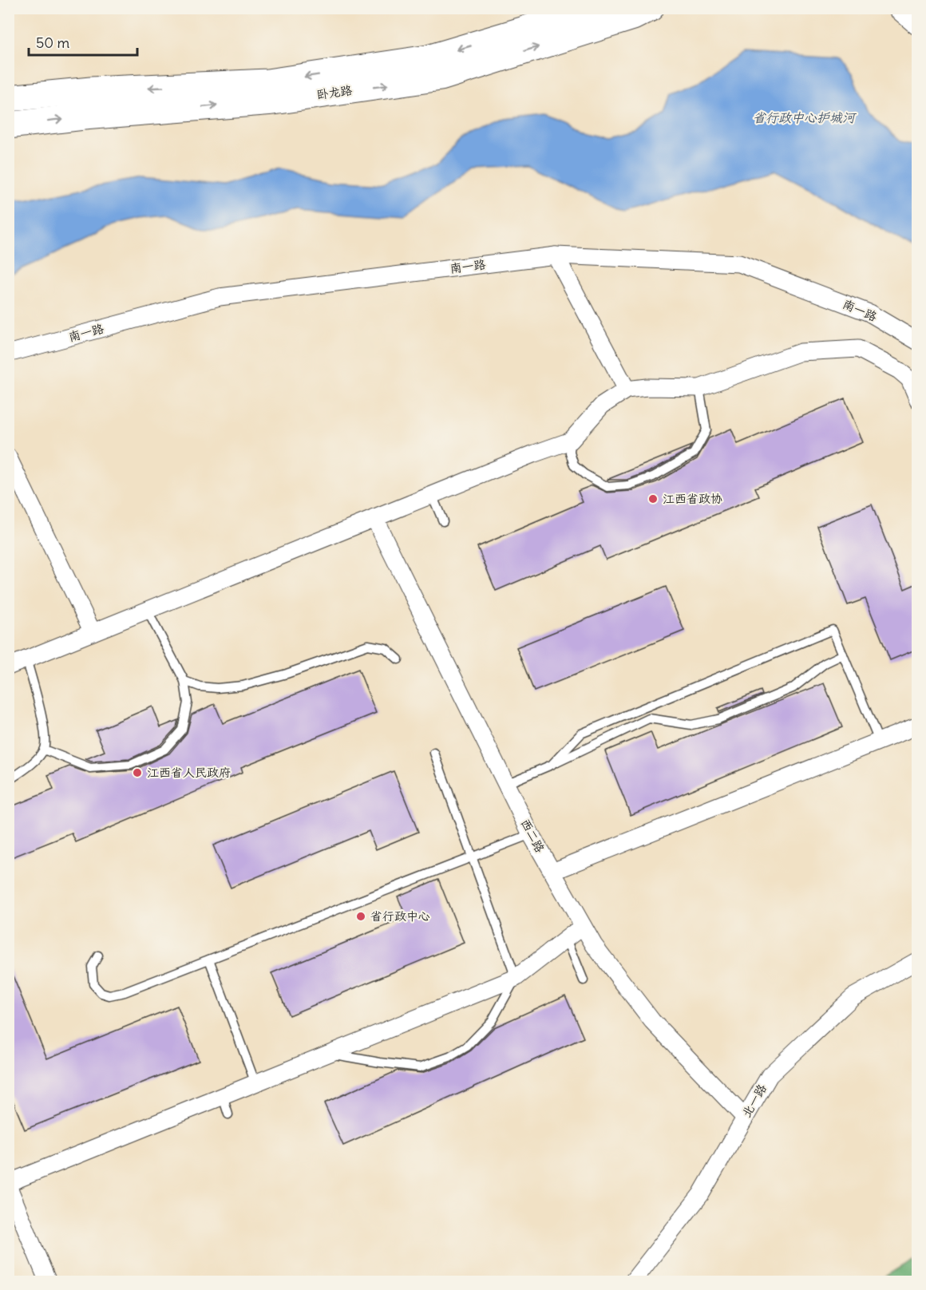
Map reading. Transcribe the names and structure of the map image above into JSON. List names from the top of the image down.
{
  "streets": {
    "main road": ["卧龙路"],
    "street": ["南一路", "西二路", "北一路"]
  },
  "crossings": [
    ["西二路", "北一路"]
  ],
  "water": ["省行政中心护城河"],
  "places": ["江西省政协", "江西省人民政府", "省行政中心"],
  "scale_bar": "50 m"
}
